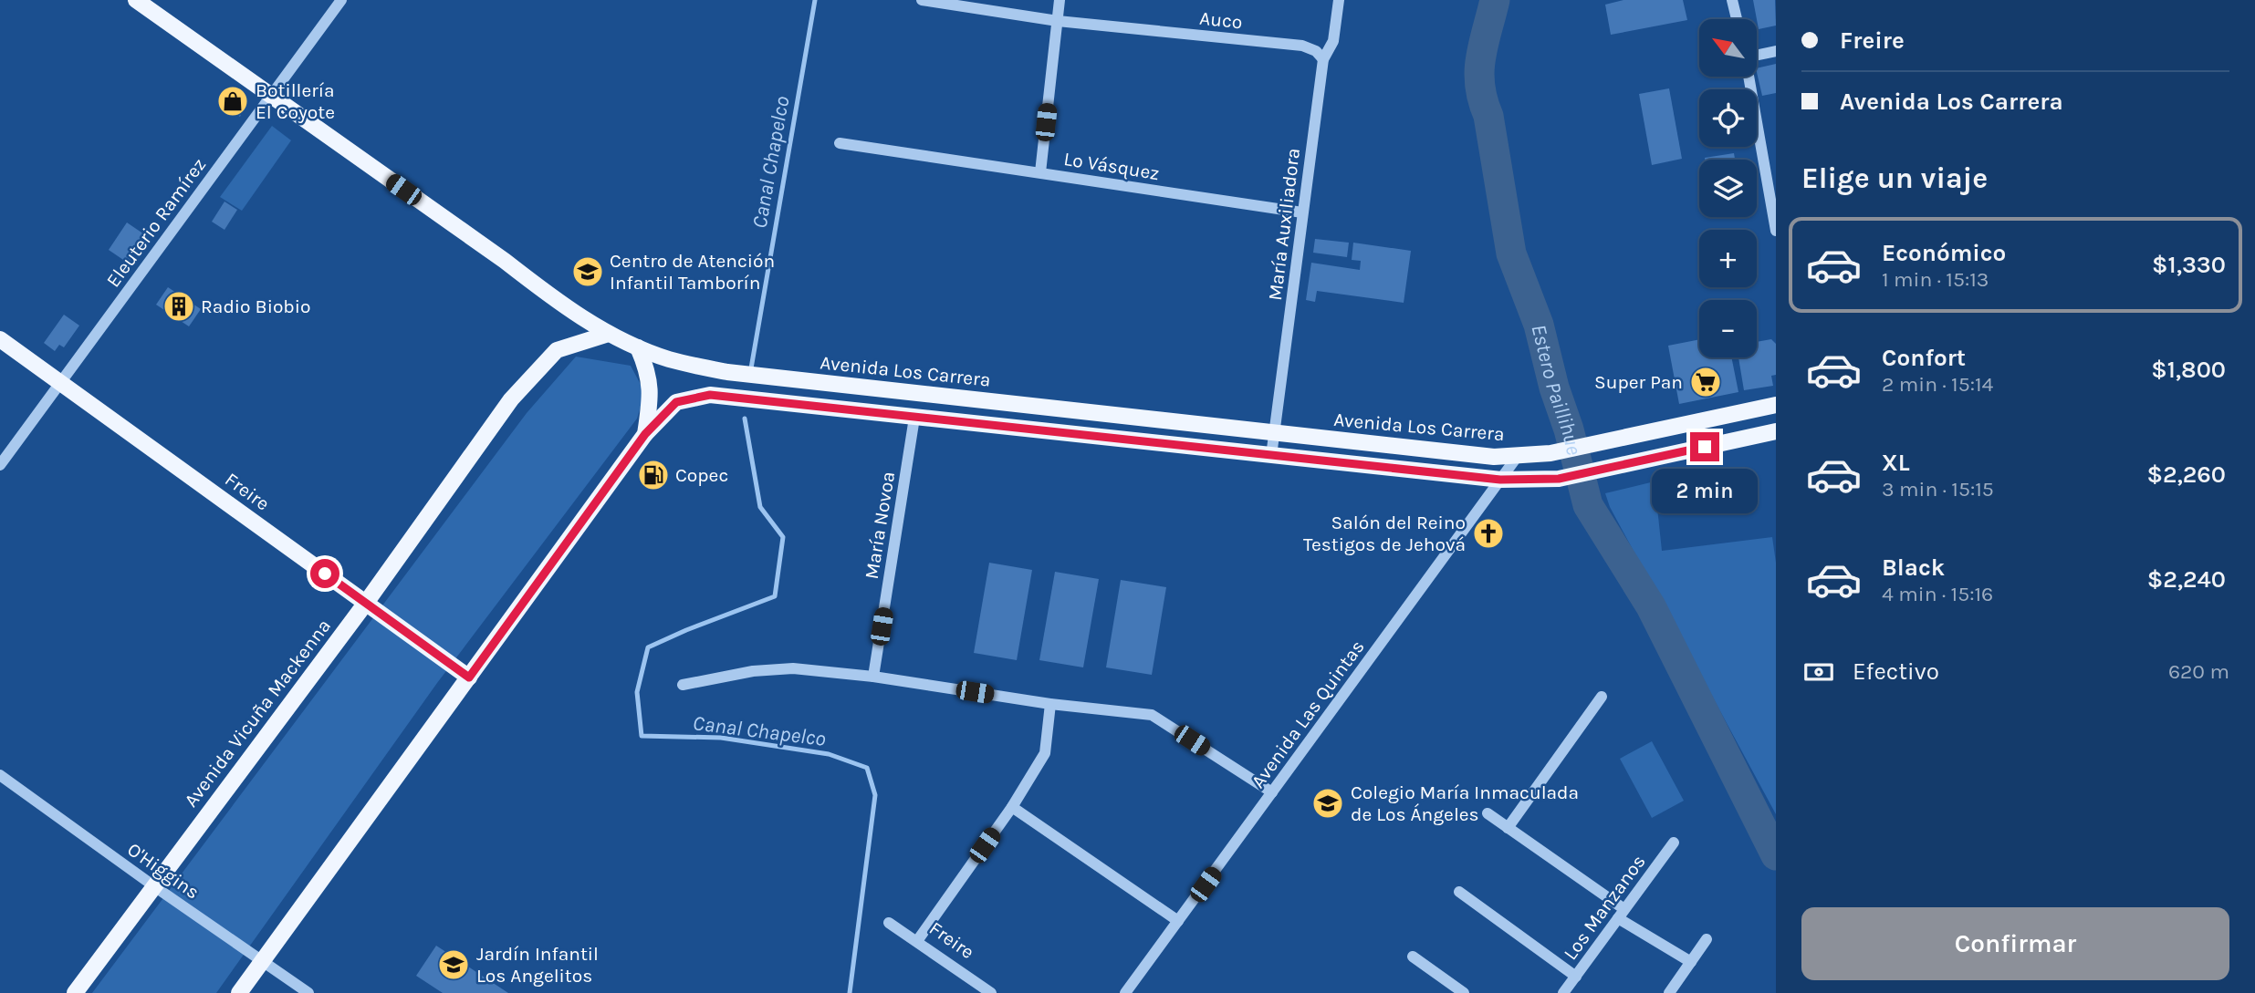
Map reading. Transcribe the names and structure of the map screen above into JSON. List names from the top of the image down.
{
  "streets": {
    "main road": ["Avenida Los Carrera", "Freire", "Avenida Vicuña Mackenna"],
    "street": [
      "Auco",
      "Lo Vásquez",
      "Eleuterio Ramírez",
      "María Auxiliadora",
      "María Novoa",
      "Avenida Las Quintas",
      "O'Higgins",
      "Los Manzanos"
    ]
  },
  "crossings": [
    ["Auco", "María Auxiliadora"],
    ["Lo Vásquez", "María Auxiliadora"],
    ["Eleuterio Ramírez", "Avenida Los Carrera"],
    ["Eleuterio Ramírez", "Freire"],
    ["María Auxiliadora", "Avenida Los Carrera"],
    ["Avenida Los Carrera", "Avenida Vicuña Mackenna"],
    ["Avenida Los Carrera", "Avenida Las Quintas"],
    ["Freire", "Avenida Vicuña Mackenna"],
    ["Avenida Vicuña Mackenna", "O'Higgins"]
  ],
  "water": ["Canal Chapelco", "Estero Paillihue"],
  "places": {
    "shop": ["Botillería El Coyote"],
    "school or university": ["Centro de Atención Infantil Tamborín", "Colegio María Inmaculada de Los Ángeles", "Jardín Infantil Los Angelitos"],
    "building": ["Radio Biobio"],
    "supermarket": ["Super Pan"],
    "fuel station": ["Copec"],
    "church": ["Salón del Reino Testigos de Jehová"]
  },
  "north": "top left",
  "page": {
    "banner": ["Freire", "Avenida Los Carrera"],
    "map_buttons": ["+", "−"],
    "heading": "Elige un viaje",
    "list": [
      {
        "name": "Económico",
        "note": "1 min · 15:13",
        "value": "$1,330"
      },
      {
        "name": "Confort",
        "note": "2 min · 15:14",
        "value": "$1,800"
      },
      {
        "name": "XL",
        "note": "3 min · 15:15",
        "value": "$2,260"
      },
      {
        "name": "Black",
        "note": "4 min · 15:16",
        "value": "$2,240"
      }
    ],
    "bubble": "2 min",
    "pay": ["Efectivo", "620 m"],
    "buttons": "Confirmar"
  }
}
